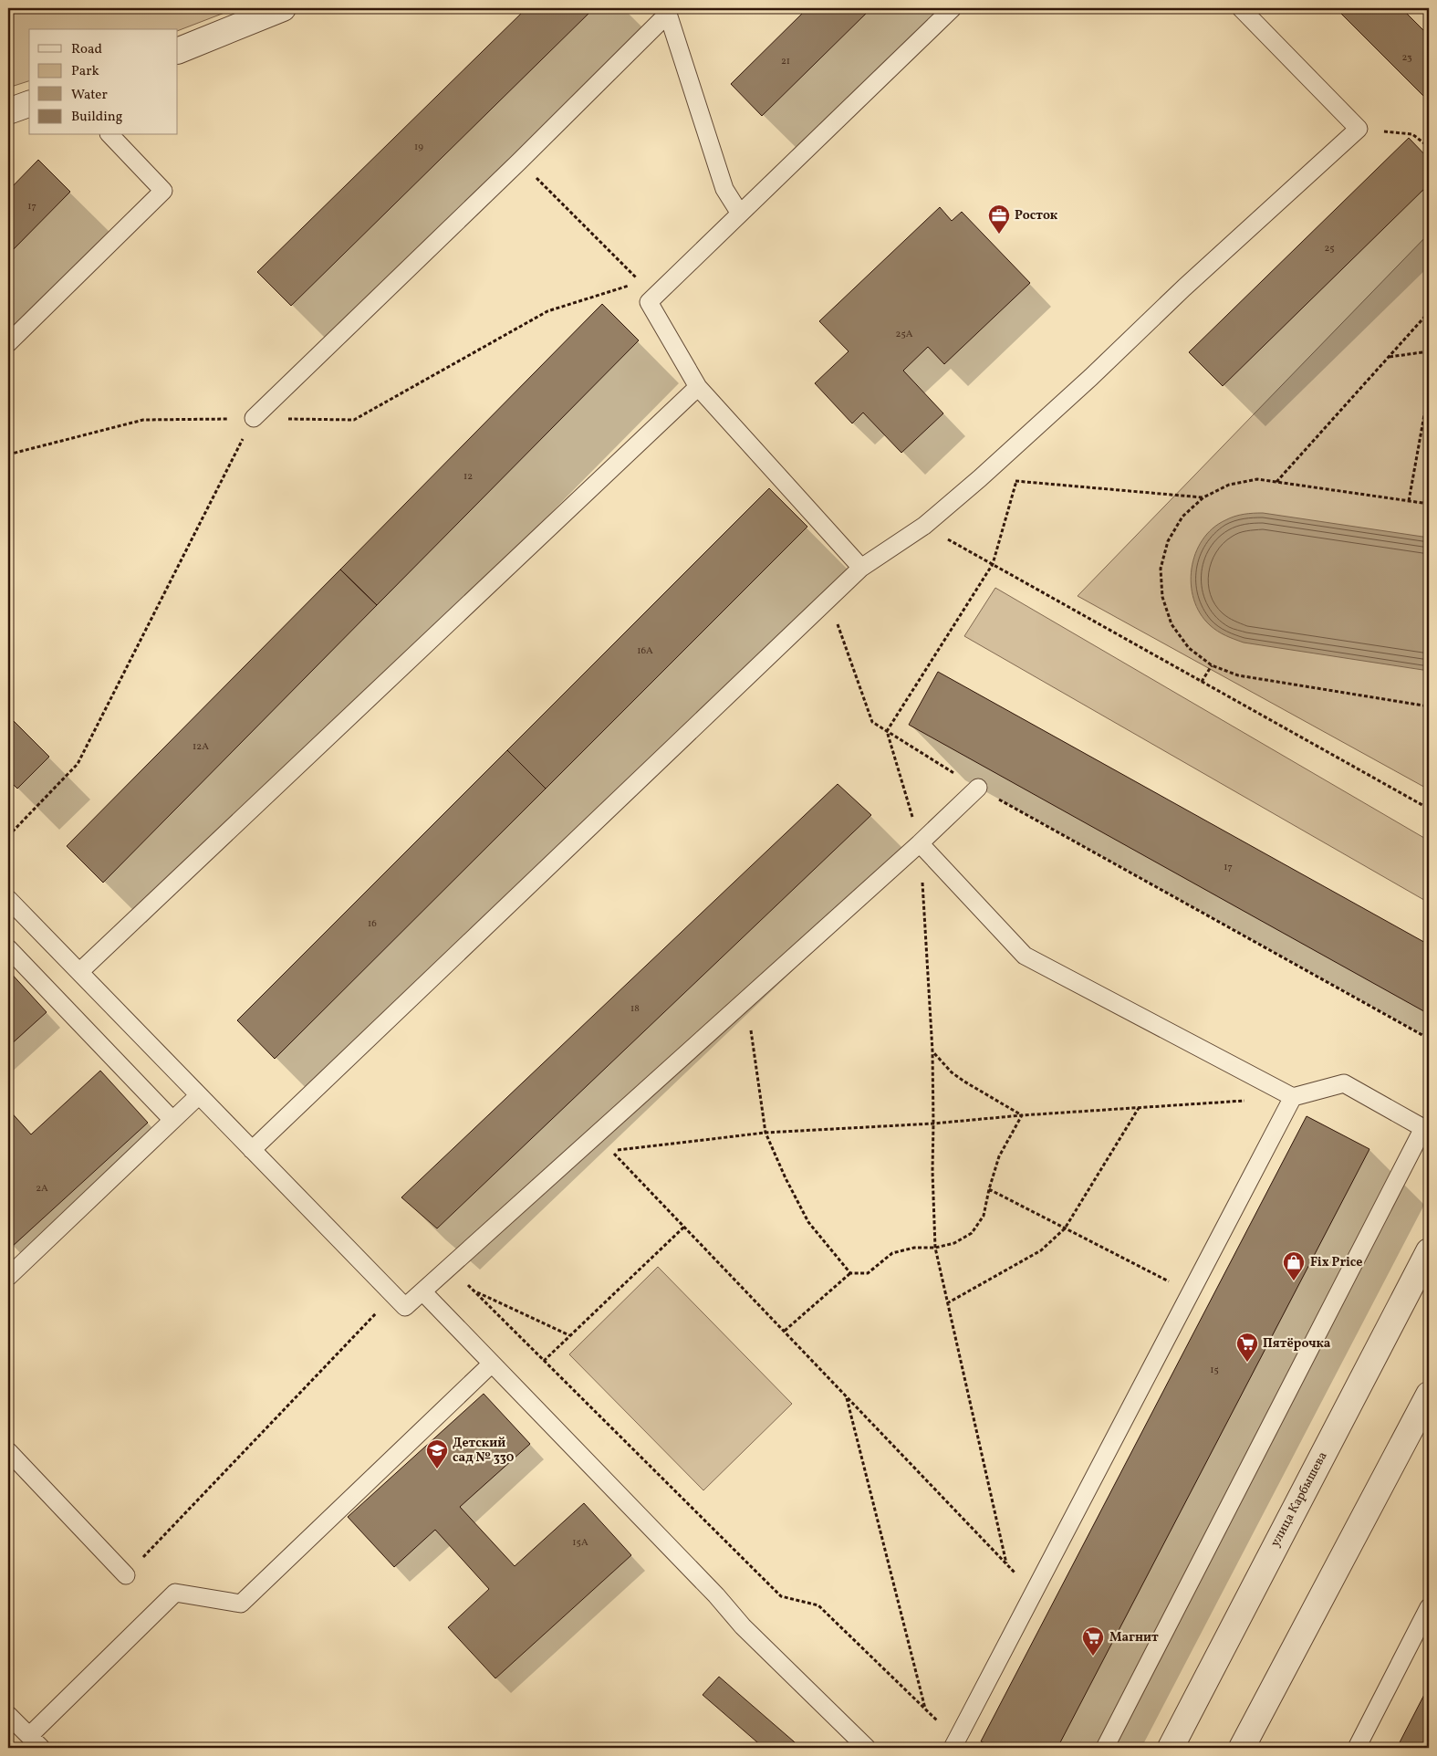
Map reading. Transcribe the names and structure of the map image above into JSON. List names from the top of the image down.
{
  "streets": {
    "street": ["улица Карбышева"]
  },
  "places": {
    "office": ["Росток"],
    "shop": ["Fix Price"],
    "supermarket": ["Пятёрочка", "Магнит"],
    "school or university": ["Детский сад № 330"]
  },
  "house_numbers": [
    "23",
    "21",
    "19",
    "17",
    "25",
    "25А",
    "12",
    "16А",
    "12А",
    "17",
    "16",
    "18",
    "2А",
    "15",
    "15А"
  ],
  "legend": [
    "Road",
    "Park",
    "Water",
    "Building"
  ]
}
